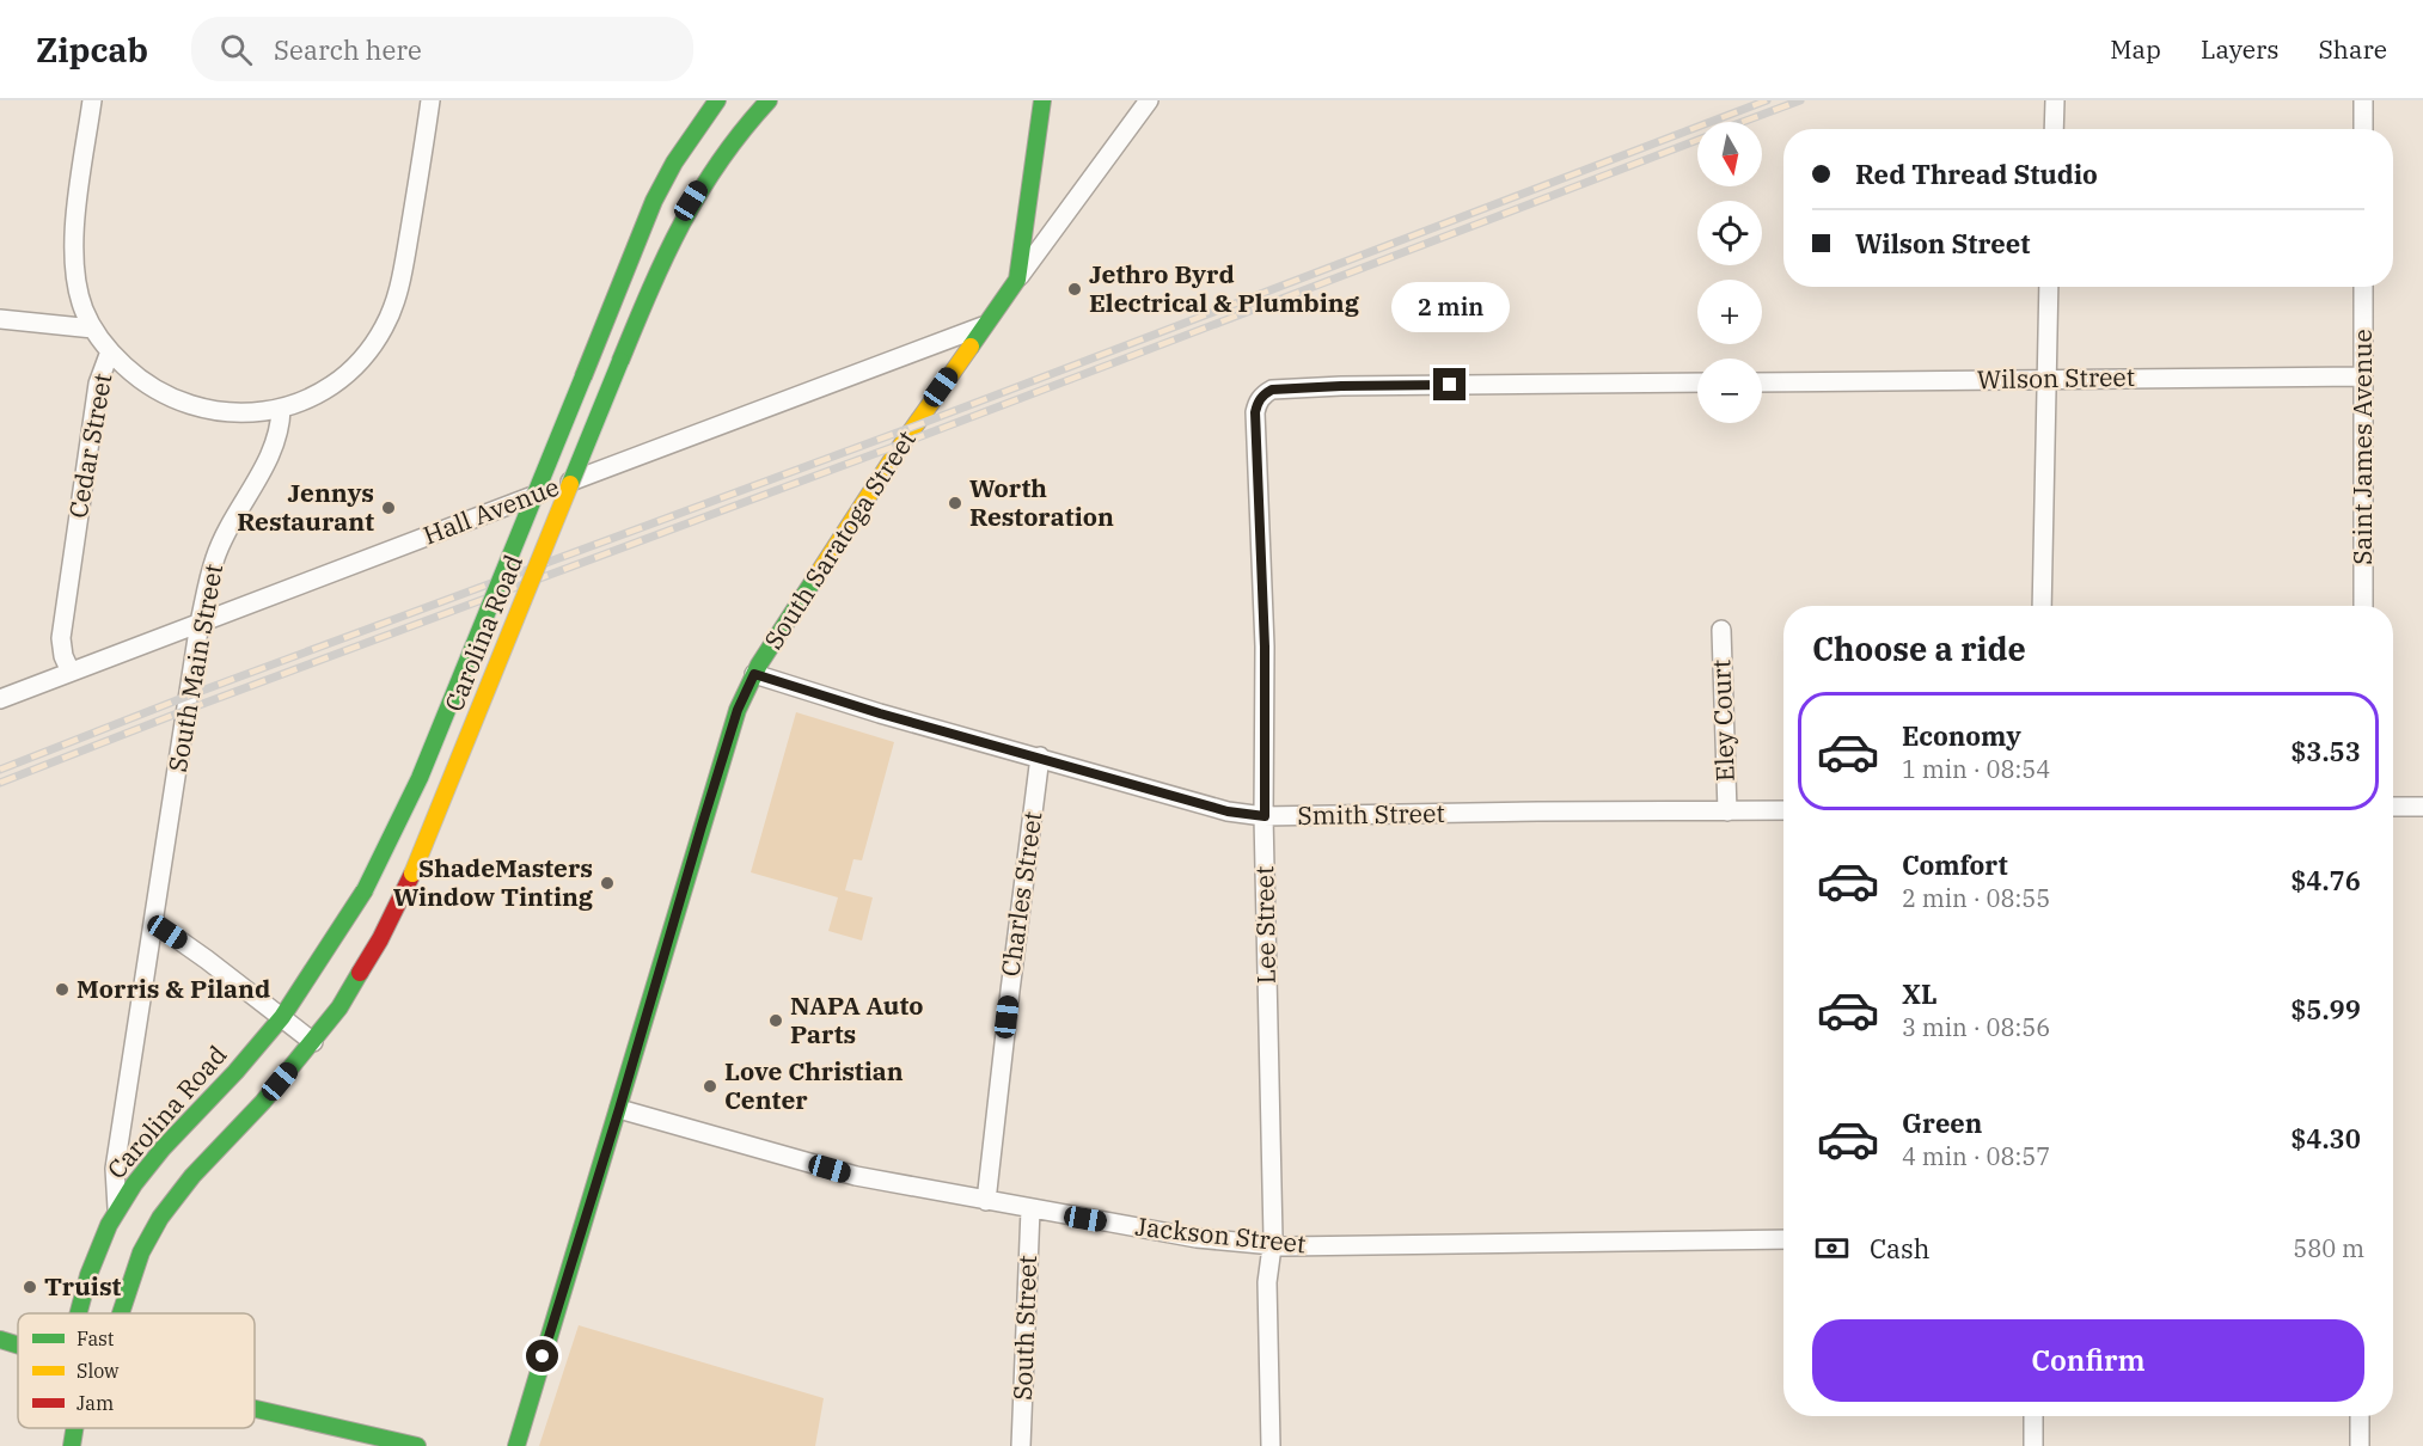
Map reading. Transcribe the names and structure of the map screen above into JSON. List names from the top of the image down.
{
  "streets": {
    "main road": ["South Saratoga Street", "Carolina Road"],
    "street": [
      "Wilson Street",
      "Cedar Street",
      "Saint James Avenue",
      "Hall Avenue",
      "South Main Street",
      "Eley Court",
      "Smith Street",
      "Charles Street",
      "Lee Street",
      "Jackson Street",
      "South Street"
    ]
  },
  "crossings": [
    ["Wilson Street", "Saint James Avenue"],
    ["Cedar Street", "Hall Avenue"],
    ["Hall Avenue", "South Saratoga Street"],
    ["Hall Avenue", "South Main Street"],
    ["South Saratoga Street", "Smith Street"],
    ["South Saratoga Street", "Jackson Street"],
    ["Carolina Road", "South Main Street"],
    ["Eley Court", "Smith Street"],
    ["Smith Street", "Charles Street"],
    ["Smith Street", "Lee Street"],
    ["Charles Street", "Jackson Street"],
    ["Lee Street", "Jackson Street"],
    ["Jackson Street", "South Street"]
  ],
  "places": [
    "Jethro Byrd Electrical & Plumbing",
    "Worth Restoration",
    "Jennys Restaurant",
    "ShadeMasters Window Tinting",
    "Morris & Piland",
    "NAPA Auto Parts",
    "Love Christian Center",
    "Truist"
  ],
  "legend": ["Fast", "Slow", "Jam"],
  "north": "bottom",
  "page": {
    "header": "Zipcab",
    "search": "Search here",
    "nav": ["Map", "Layers", "Share"],
    "map_buttons": ["+", "−"],
    "banner": ["Red Thread Studio", "Wilson Street"],
    "bubble": "2 min",
    "heading": "Choose a ride",
    "list": [
      {
        "name": "Economy",
        "note": "1 min · 08:54",
        "value": "$3.53"
      },
      {
        "name": "Comfort",
        "note": "2 min · 08:55",
        "value": "$4.76"
      },
      {
        "name": "XL",
        "note": "3 min · 08:56",
        "value": "$5.99"
      },
      {
        "name": "Green",
        "note": "4 min · 08:57",
        "value": "$4.30"
      }
    ],
    "pay": ["Cash", "580 m"],
    "buttons": "Confirm"
  }
}
